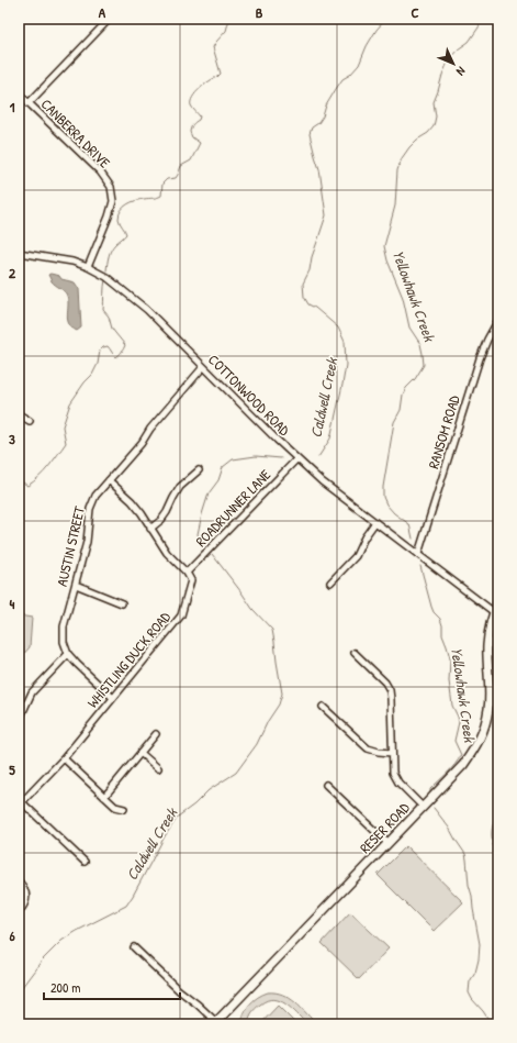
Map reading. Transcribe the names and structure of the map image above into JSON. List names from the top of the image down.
{
  "streets": {
    "main road": ["RESER ROAD"],
    "street": [
      "CANBERRA DRIVE",
      "COTTONWOOD ROAD",
      "RANSOM ROAD",
      "ROADRUNNER LANE",
      "AUSTIN STREET",
      "WHISTLING DUCK ROAD"
    ]
  },
  "crossings": [
    ["CANBERRA DRIVE", "COTTONWOOD ROAD"],
    ["COTTONWOOD ROAD", "RANSOM ROAD"],
    ["COTTONWOOD ROAD", "ROADRUNNER LANE"],
    ["COTTONWOOD ROAD", "AUSTIN STREET"],
    ["COTTONWOOD ROAD", "RESER ROAD"],
    ["ROADRUNNER LANE", "WHISTLING DUCK ROAD"]
  ],
  "water": ["Yellowhawk Creek", "Caldwell Creek"],
  "scale_bar": "200 m",
  "north": "bottom right",
  "grid": {
    "columns": ["A", "B", "C"],
    "rows": [
      "1",
      "2",
      "3",
      "4",
      "5",
      "6"
    ]
  }
}
